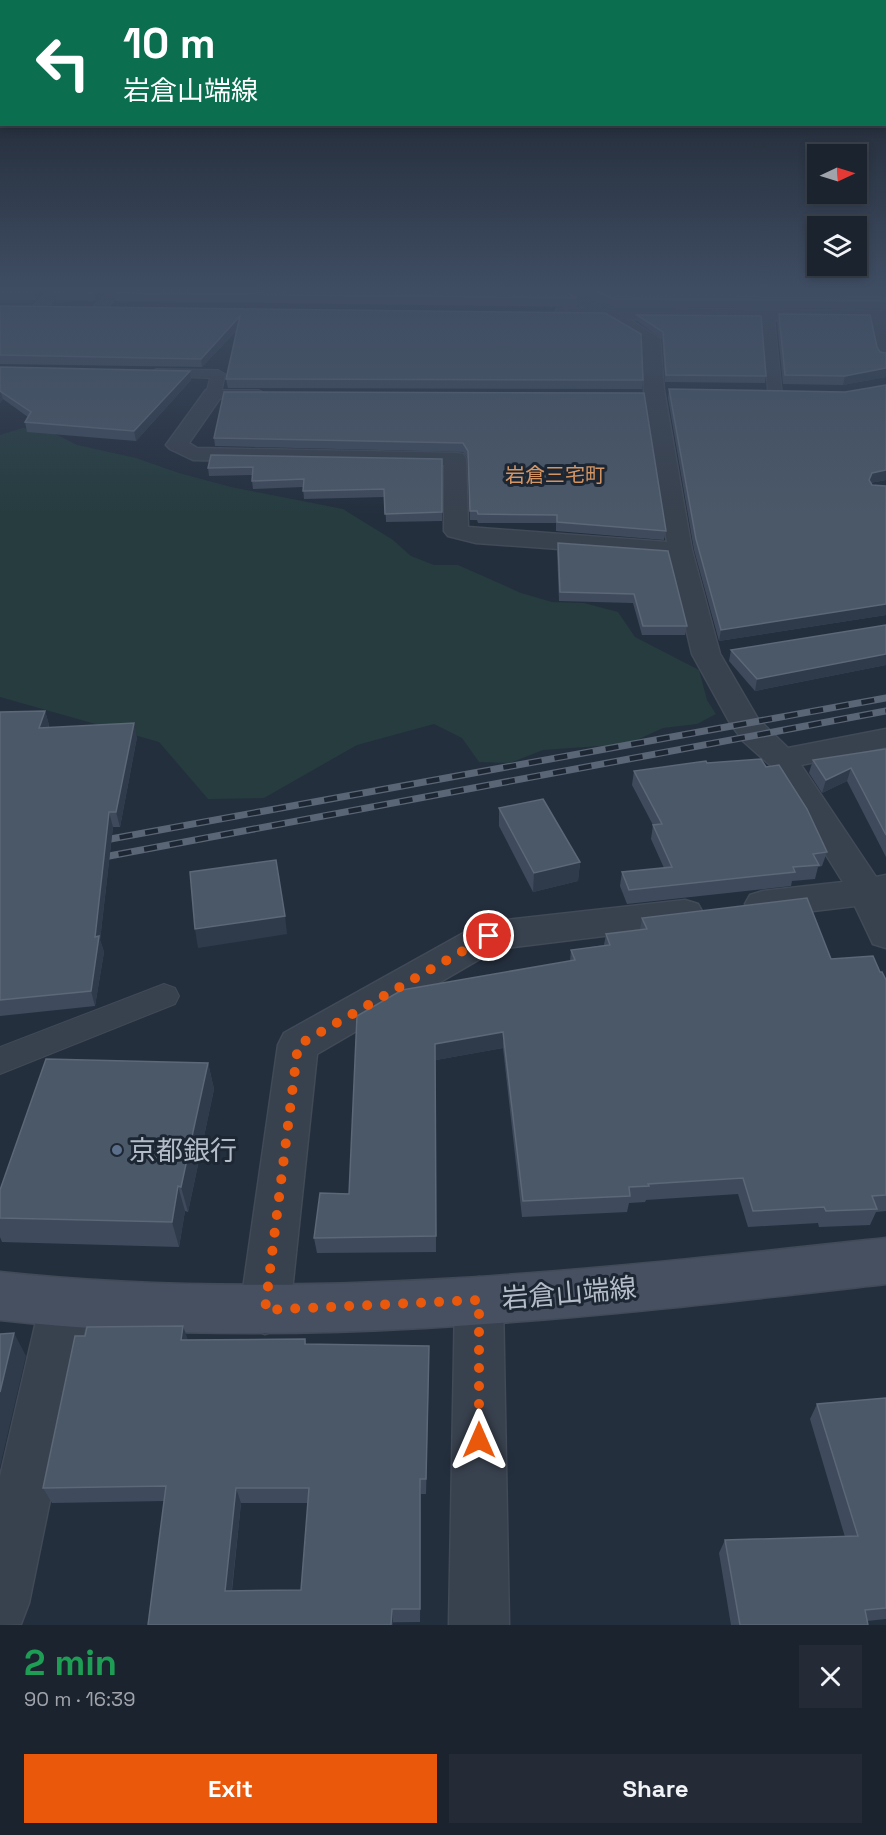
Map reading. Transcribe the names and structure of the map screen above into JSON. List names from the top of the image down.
{
  "streets": {
    "main road": ["岩倉山端線"]
  },
  "districts": ["岩倉三宅町"],
  "places": ["京都銀行"],
  "north": "right",
  "page": {
    "turn": ["10 m", "岩倉山端線"],
    "heading": ["2 min", "90 m · 16:39"],
    "buttons": ["Exit", "Share"]
  }
}
